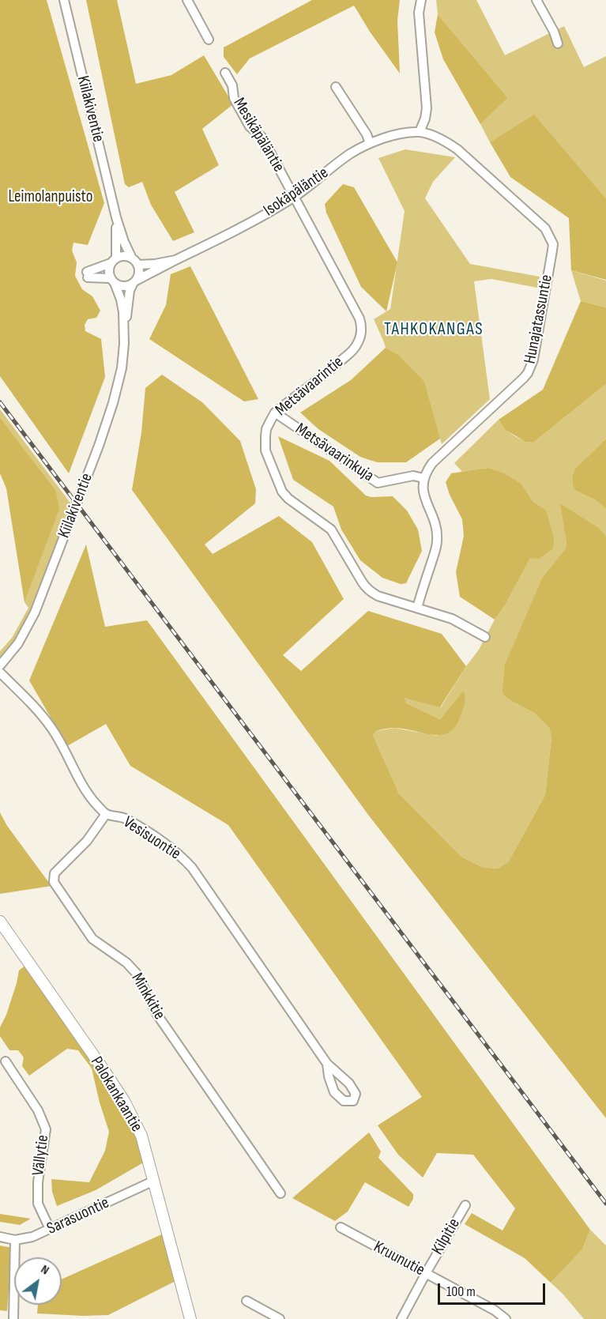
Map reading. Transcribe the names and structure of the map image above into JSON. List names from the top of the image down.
{
  "streets": {
    "main road": ["Palokankaantie"],
    "street": [
      "Kiilakiventie",
      "Mesikäpäläntie",
      "Isokäpäläntie",
      "Hunajatassuntie",
      "Metsävaarintie",
      "Metsävaarinkuja",
      "Vesisuontie",
      "Minkkitie",
      "Vällytie",
      "Sarasuontie",
      "Kilpitie",
      "Kruunutie"
    ]
  },
  "crossings": [
    ["Kiilakiventie", "Isokäpäläntie"],
    ["Mesikäpäläntie", "Isokäpäläntie"],
    ["Mesikäpäläntie", "Metsävaarintie"],
    ["Isokäpäläntie", "Hunajatassuntie"],
    ["Isokäpäläntie", "Metsävaarintie"],
    ["Hunajatassuntie", "Metsävaarinkuja"],
    ["Metsävaarintie", "Metsävaarinkuja"],
    ["Vesisuontie", "Minkkitie"],
    ["Palokankaantie", "Sarasuontie"],
    ["Vällytie", "Sarasuontie"],
    ["Kilpitie", "Kruunutie"]
  ],
  "districts": ["TAHKOKANGAS"],
  "parks": ["Leimolanpuisto"],
  "scale_bar": "100 m",
  "north": "top right"
}
